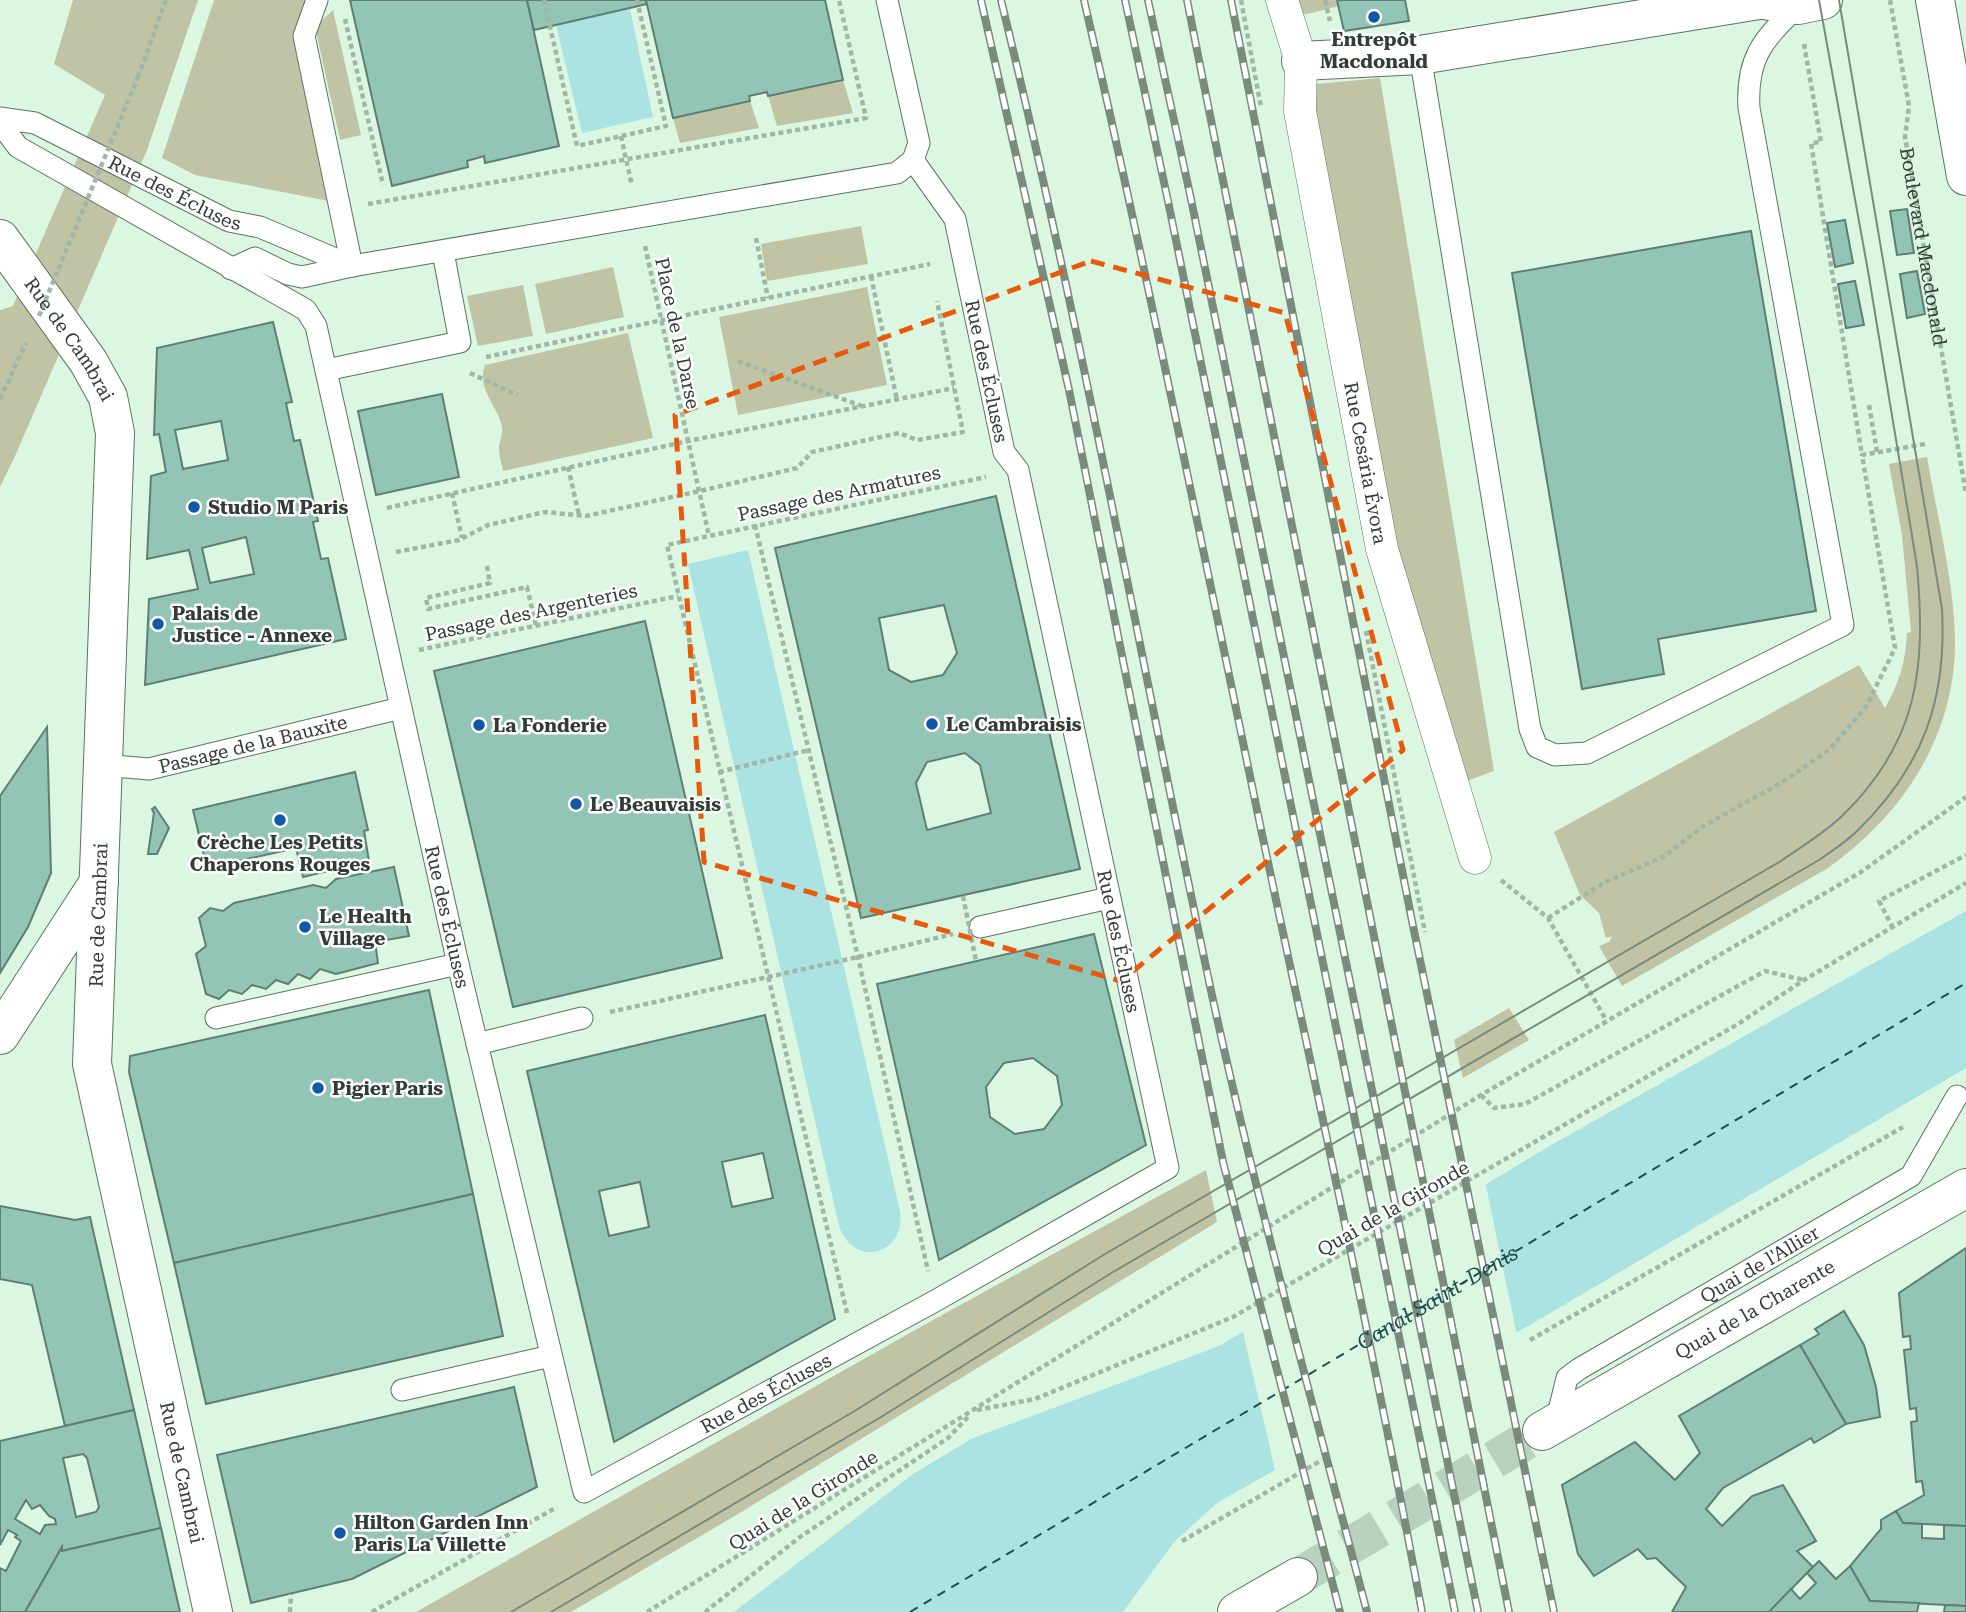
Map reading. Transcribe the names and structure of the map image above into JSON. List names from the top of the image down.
{
  "streets": {
    "street": ["Rue de Cambrai", "Rue Cesária Évora", "Quai de la Charente"],
    "lane": ["Rue des Écluses", "Passage de la Bauxite", "Quai de l'Allier"],
    "path": [
      "Boulevard Macdonald",
      "Place de la Darse",
      "Passage des Armatures",
      "Passage des Argenteries",
      "Quai de la Gironde"
    ]
  },
  "crossings": [
    ["Rue des Écluses", "Passage des Armatures"],
    ["Rue des Écluses", "Passage des Argenteries"],
    ["Rue des Écluses", "Passage de la Bauxite"],
    ["Place de la Darse", "Passage des Armatures"],
    ["Rue de Cambrai", "Passage de la Bauxite"],
    ["Passage des Armatures", "Passage des Argenteries"],
    ["Quai de l'Allier", "Quai de la Charente"]
  ],
  "water": ["Canal Saint-Denis"],
  "places": [
    "Entrepôt Macdonald",
    "Studio M Paris",
    "Palais de Justice - Annexe",
    "Le Cambraisis",
    "La Fonderie",
    "Le Beauvaisis",
    "Crèche Les Petits Chaperons Rouges",
    "Le Health Village",
    "Pigier Paris",
    "Hilton Garden Inn Paris La Villette"
  ]
}
